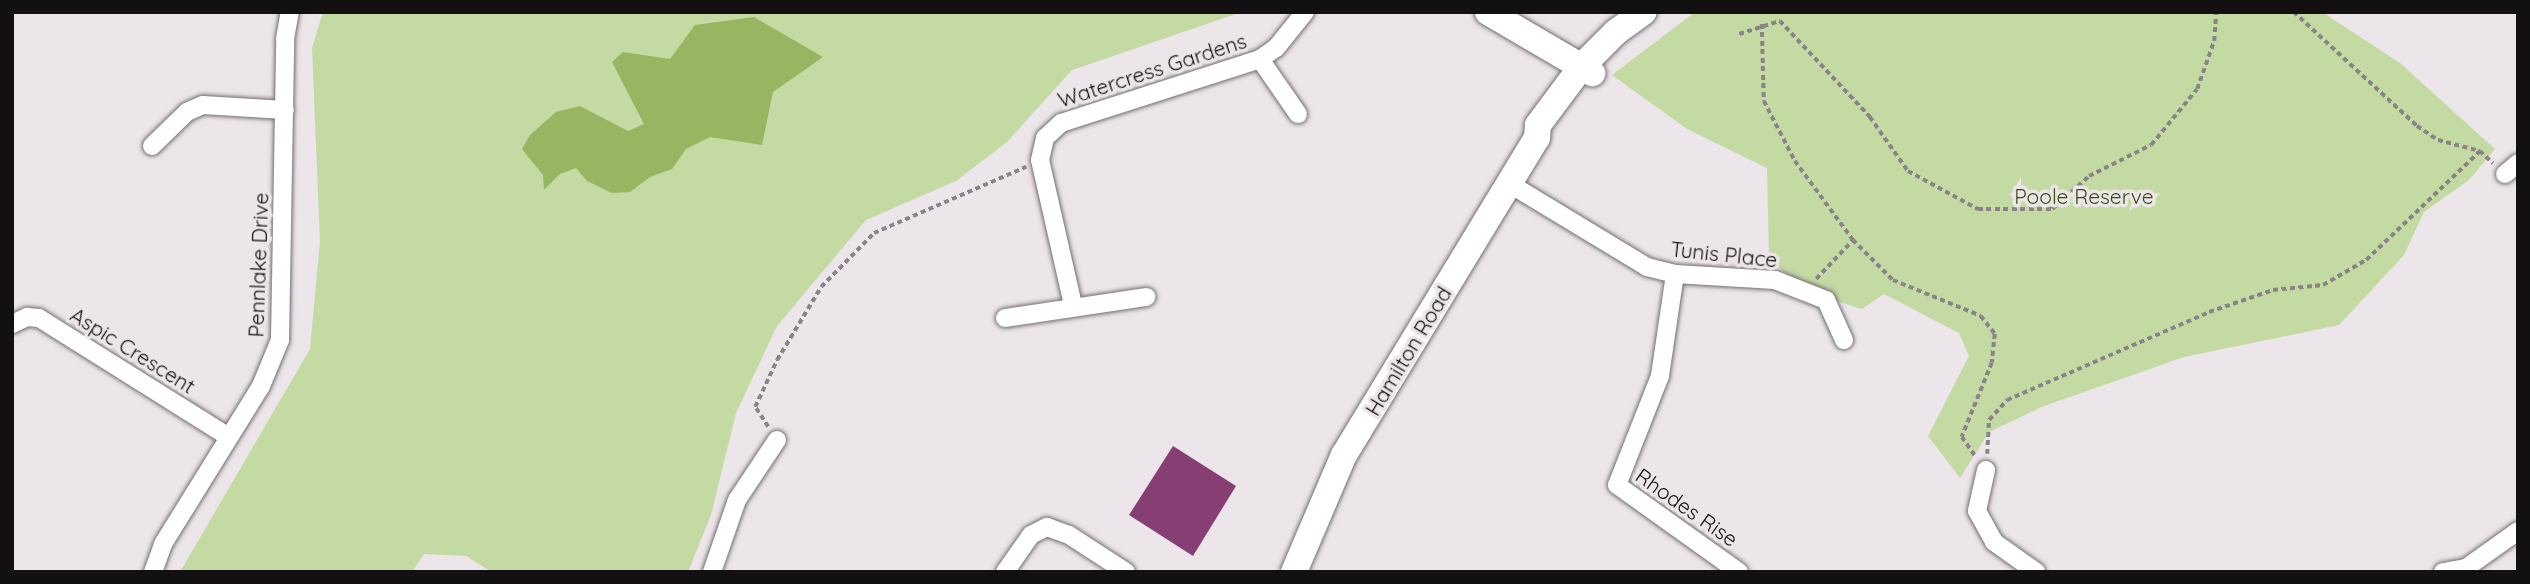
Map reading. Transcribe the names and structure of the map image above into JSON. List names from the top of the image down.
{
  "streets": {
    "main road": ["Hamilton Road"],
    "street": [
      "Watercress Gardens",
      "Tunis Place",
      "Pennlake Drive",
      "Aspic Crescent",
      "Rhodes Rise"
    ]
  },
  "crossings": [
    ["Tunis Place", "Hamilton Road"],
    ["Tunis Place", "Rhodes Rise"],
    ["Pennlake Drive", "Aspic Crescent"]
  ],
  "parks": ["Poole Reserve"]
}
